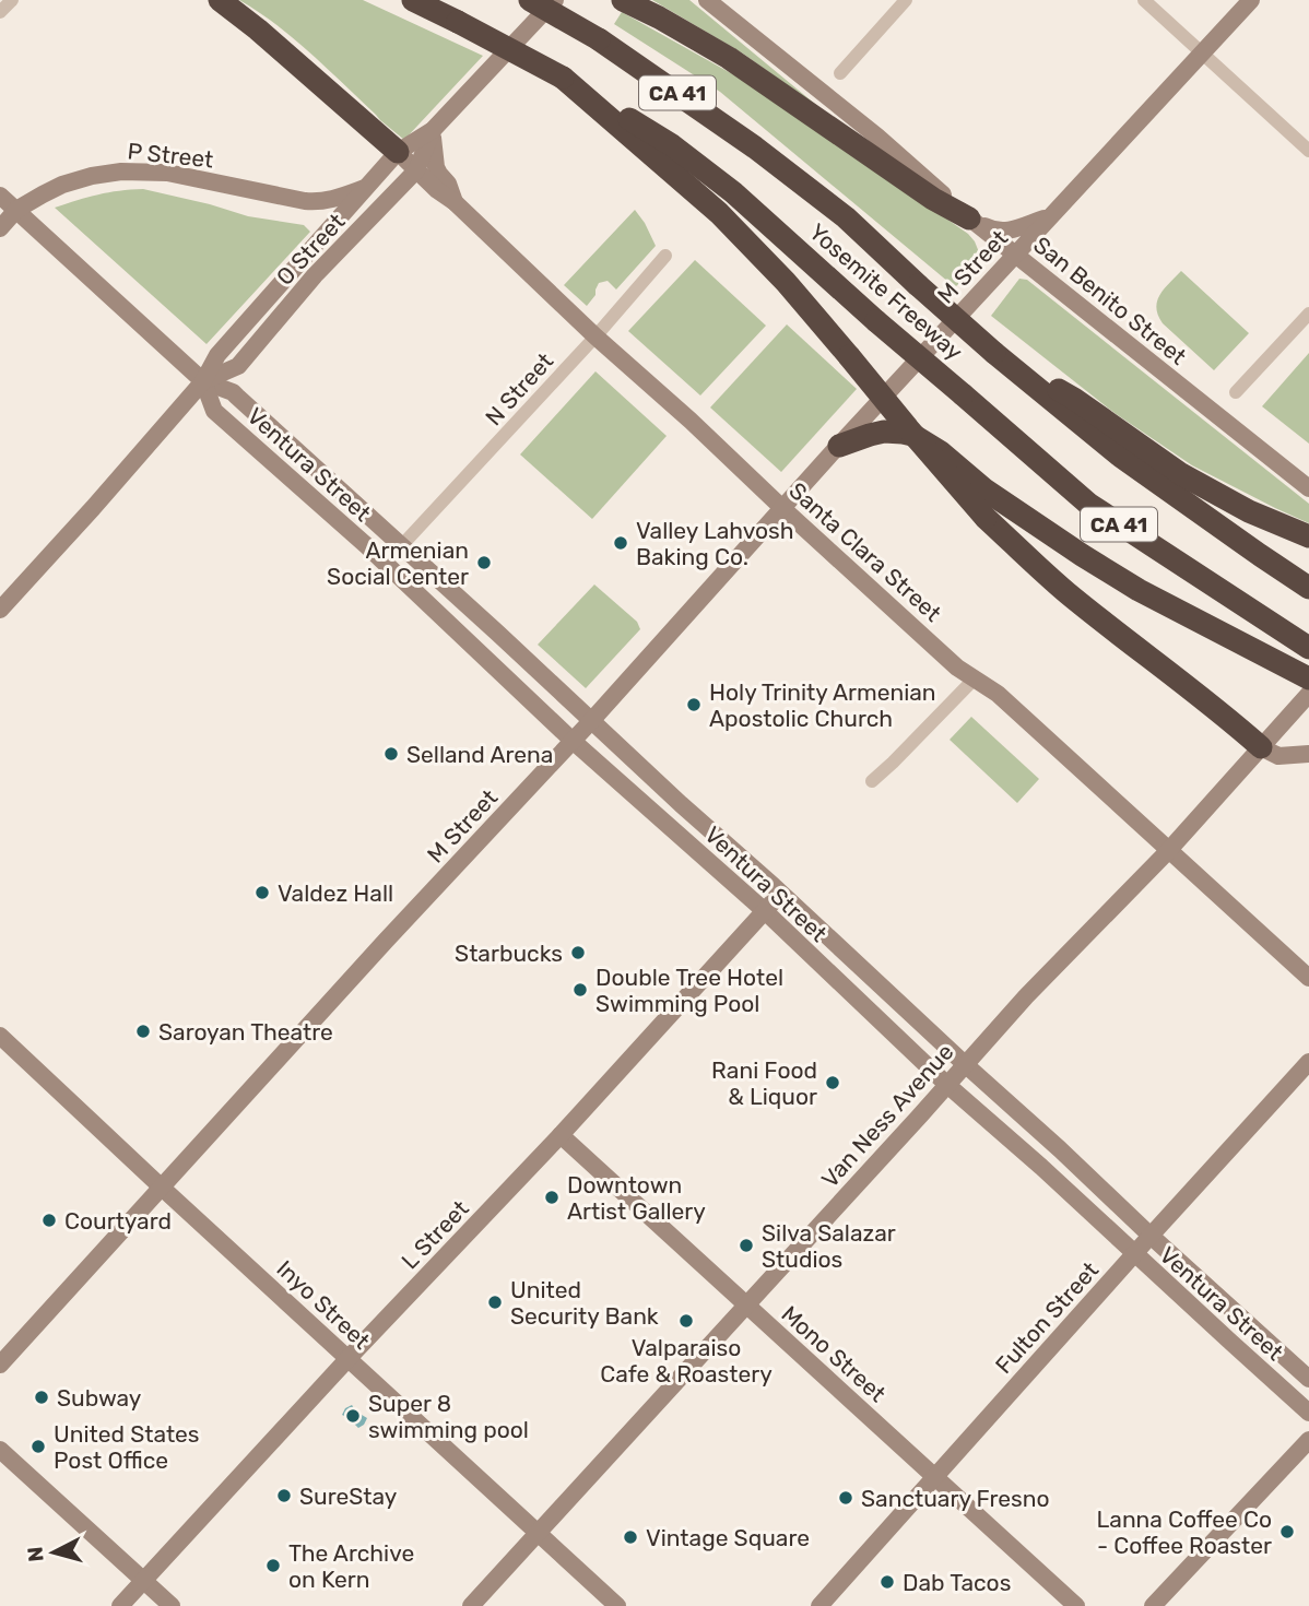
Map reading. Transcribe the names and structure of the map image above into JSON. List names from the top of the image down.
{
  "streets": {
    "highway": ["CA 41", "Yosemite Freeway"],
    "street": [
      "P Street",
      "O Street",
      "M Street",
      "San Benito Street",
      "N Street",
      "Ventura Street",
      "Santa Clara Street",
      "Van Ness Avenue",
      "L Street",
      "Inyo Street",
      "Fulton Street",
      "Mono Street"
    ]
  },
  "crossings": [
    ["P Street", "O Street"],
    ["P Street", "Ventura Street"],
    ["O Street", "Ventura Street"],
    ["O Street", "Santa Clara Street"],
    ["M Street", "San Benito Street"],
    ["M Street", "Ventura Street"],
    ["M Street", "Santa Clara Street"],
    ["M Street", "Inyo Street"],
    ["N Street", "Ventura Street"],
    ["N Street", "Santa Clara Street"],
    ["Ventura Street", "Van Ness Avenue"],
    ["Ventura Street", "L Street"],
    ["Ventura Street", "Fulton Street"],
    ["Santa Clara Street", "Van Ness Avenue"],
    ["Van Ness Avenue", "Inyo Street"],
    ["Van Ness Avenue", "Mono Street"],
    ["L Street", "Inyo Street"],
    ["L Street", "Mono Street"],
    ["Fulton Street", "Mono Street"]
  ],
  "places": [
    "Valley Lahvosh Baking Co.",
    "Armenian Social Center",
    "Holy Trinity Armenian Apostolic Church",
    "Selland Arena",
    "Valdez Hall",
    "Starbucks",
    "Double Tree Hotel Swimming Pool",
    "Saroyan Theatre",
    "Rani Food & Liquor",
    "Downtown Artist Gallery",
    "Courtyard",
    "Silva Salazar Studios",
    "United Security Bank",
    "Valparaiso Cafe & Roastery",
    "Subway",
    "Super 8 swimming pool",
    "United States Post Office",
    "SureStay",
    "Sanctuary Fresno",
    "Lanna Coffee Co - Coffee Roaster",
    "Vintage Square",
    "The Archive on Kern",
    "Dab Tacos"
  ],
  "north": "left"
}
